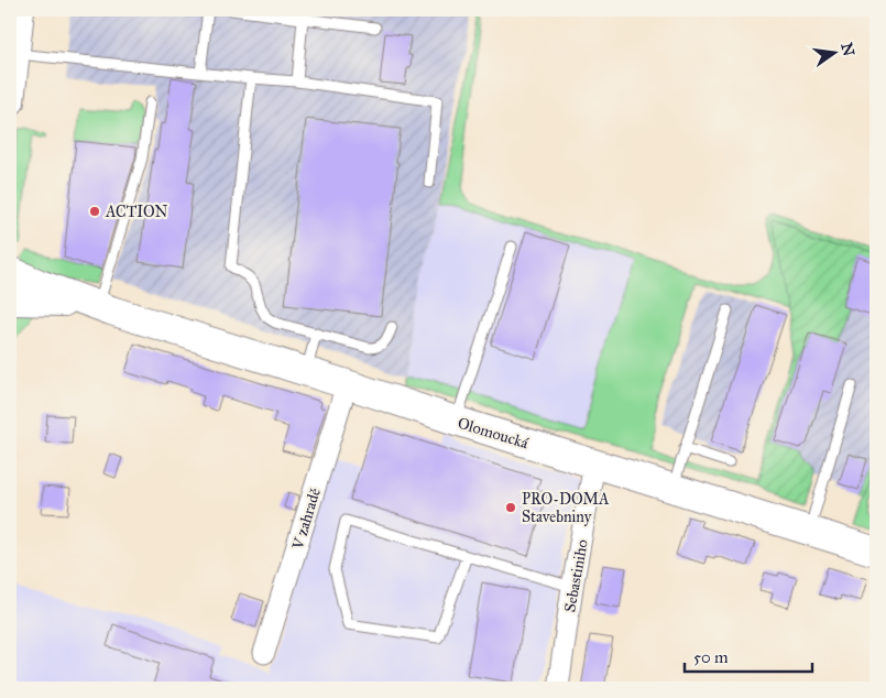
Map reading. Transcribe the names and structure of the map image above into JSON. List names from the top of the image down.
{
  "streets": {
    "street": ["Olomoucká", "V zahradě", "Sebastiniho"]
  },
  "crossings": [
    ["Olomoucká", "V zahradě"],
    ["Olomoucká", "Sebastiniho"]
  ],
  "places": ["ACTION", "PRO-DOMA Stavebniny"],
  "scale_bar": "50 m",
  "north": "right"
}
